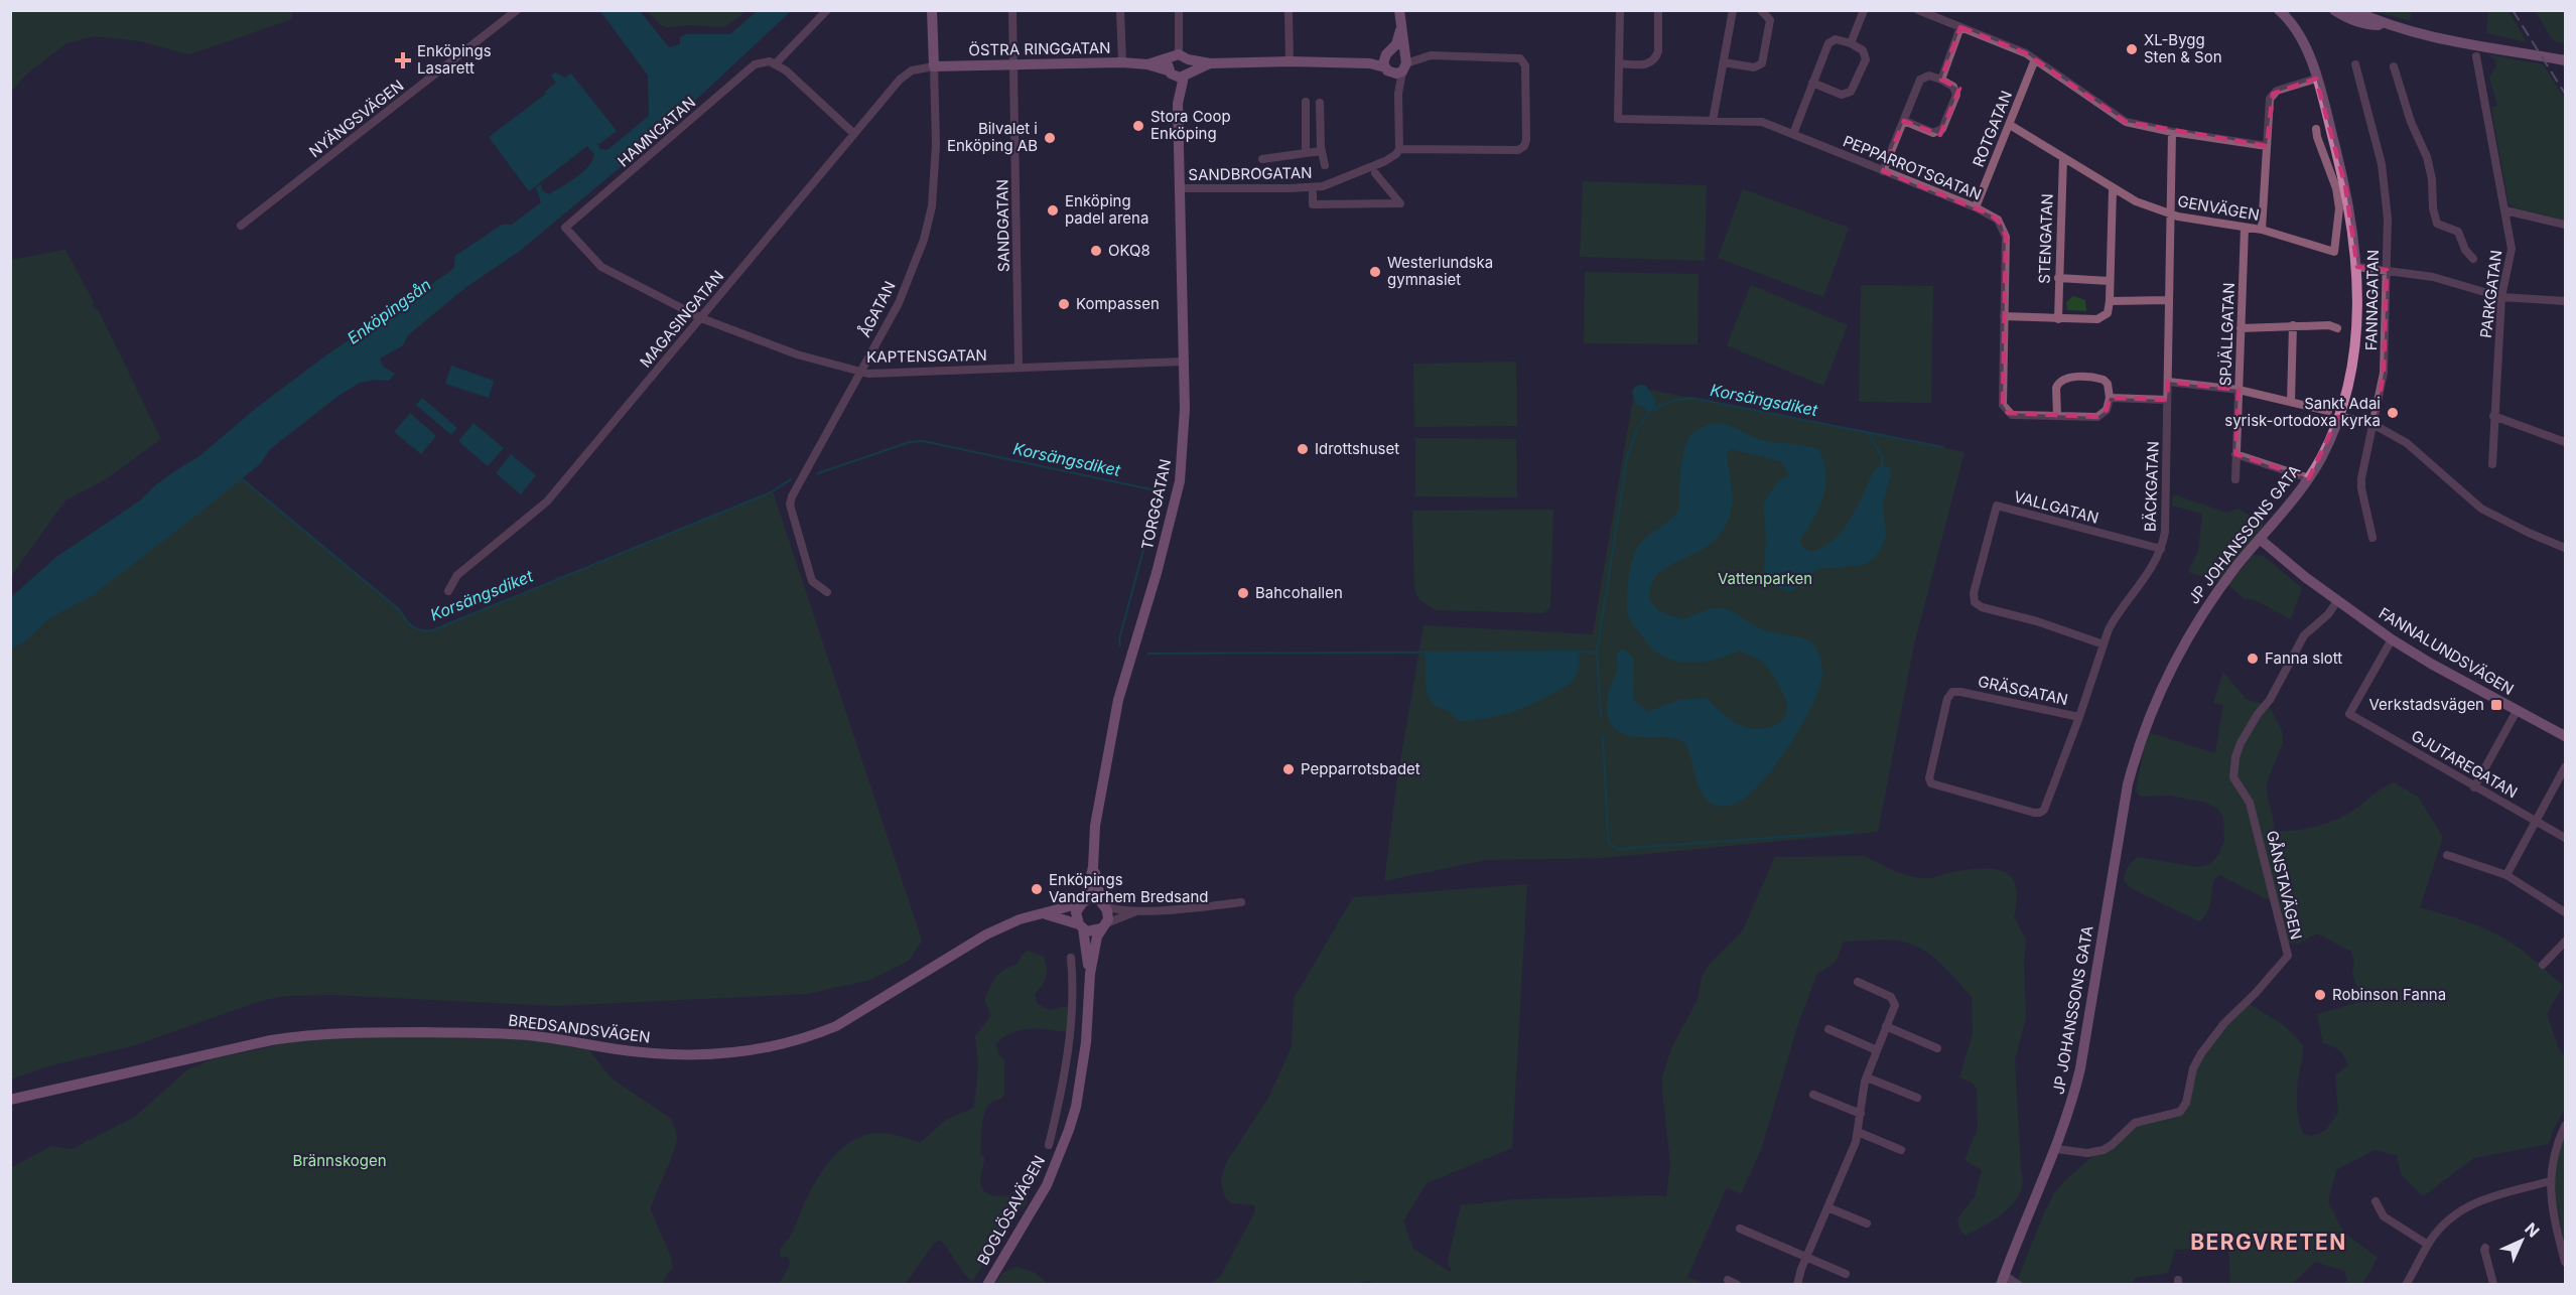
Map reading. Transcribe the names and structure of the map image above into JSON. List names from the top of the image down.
{
  "streets": {
    "street": [
      "ÖSTRA RINGGATAN",
      "NYÄNGSVÄGEN",
      "ROTGATAN",
      "HAMNGATAN",
      "PEPPARROTSGATAN",
      "SANDBROGATAN",
      "GENVÄGEN",
      "SANDGATAN",
      "STENGATAN",
      "PARKGATAN",
      "FANNAGATAN",
      "ÅGATAN",
      "MAGASINGATAN",
      "SPJÄLLGATAN",
      "KAPTENSGATAN",
      "BÄCKGATAN",
      "TORGGATAN",
      "VALLGATAN",
      "JP JOHANSSONS GATA",
      "FANNALUNDSVÄGEN",
      "GRÄSGATAN",
      "GJUTAREGATAN",
      "GÅNSTAVÄGEN",
      "BREDSANDSVÄGEN",
      "BOGLÖSAVÄGEN"
    ]
  },
  "crossings": [
    ["ÖSTRA RINGGATAN", "SANDGATAN"],
    ["ÖSTRA RINGGATAN", "ÅGATAN"],
    ["ÖSTRA RINGGATAN", "MAGASINGATAN"],
    ["ÖSTRA RINGGATAN", "TORGGATAN"],
    ["ROTGATAN", "PEPPARROTSGATAN"],
    ["ROTGATAN", "GENVÄGEN"],
    ["HAMNGATAN", "KAPTENSGATAN"],
    ["SANDBROGATAN", "TORGGATAN"],
    ["GENVÄGEN", "STENGATAN"],
    ["GENVÄGEN", "SPJÄLLGATAN"],
    ["GENVÄGEN", "BÄCKGATAN"],
    ["SANDGATAN", "KAPTENSGATAN"],
    ["ÅGATAN", "MAGASINGATAN"],
    ["ÅGATAN", "KAPTENSGATAN"],
    ["MAGASINGATAN", "KAPTENSGATAN"],
    ["KAPTENSGATAN", "TORGGATAN"],
    ["BÄCKGATAN", "VALLGATAN"],
    ["BÄCKGATAN", "GRÄSGATAN"],
    ["TORGGATAN", "BREDSANDSVÄGEN"],
    ["TORGGATAN", "BOGLÖSAVÄGEN"],
    ["JP JOHANSSONS GATA", "FANNALUNDSVÄGEN"],
    ["JP JOHANSSONS GATA", "GÅNSTAVÄGEN"],
    ["FANNALUNDSVÄGEN", "GJUTAREGATAN"],
    ["FANNALUNDSVÄGEN", "GÅNSTAVÄGEN"],
    ["BREDSANDSVÄGEN", "BOGLÖSAVÄGEN"]
  ],
  "districts": ["BERGVRETEN"],
  "water": ["Enköpingsån", "Korsängsdiket"],
  "parks": ["Vattenparken", "Brännskogen"],
  "places": {
    "other": [
      "XL-Bygg Sten & Son",
      "Stora Coop Enköping",
      "Bilvalet i Enköping AB",
      "Enköping padel arena",
      "OKQ8",
      "Westerlundska gymnasiet",
      "Kompassen",
      "Sankt Adai syrisk-ortodoxa kyrka",
      "Idrottshuset",
      "Bahcohallen",
      "Fanna slott",
      "Pepparrotsbadet",
      "Enköpings Vandrarhem Bredsand",
      "Robinson Fanna"
    ],
    "health": ["Enköpings Lasarett"],
    "transit": ["Verkstadsvägen"]
  },
  "north": "top right"
}
